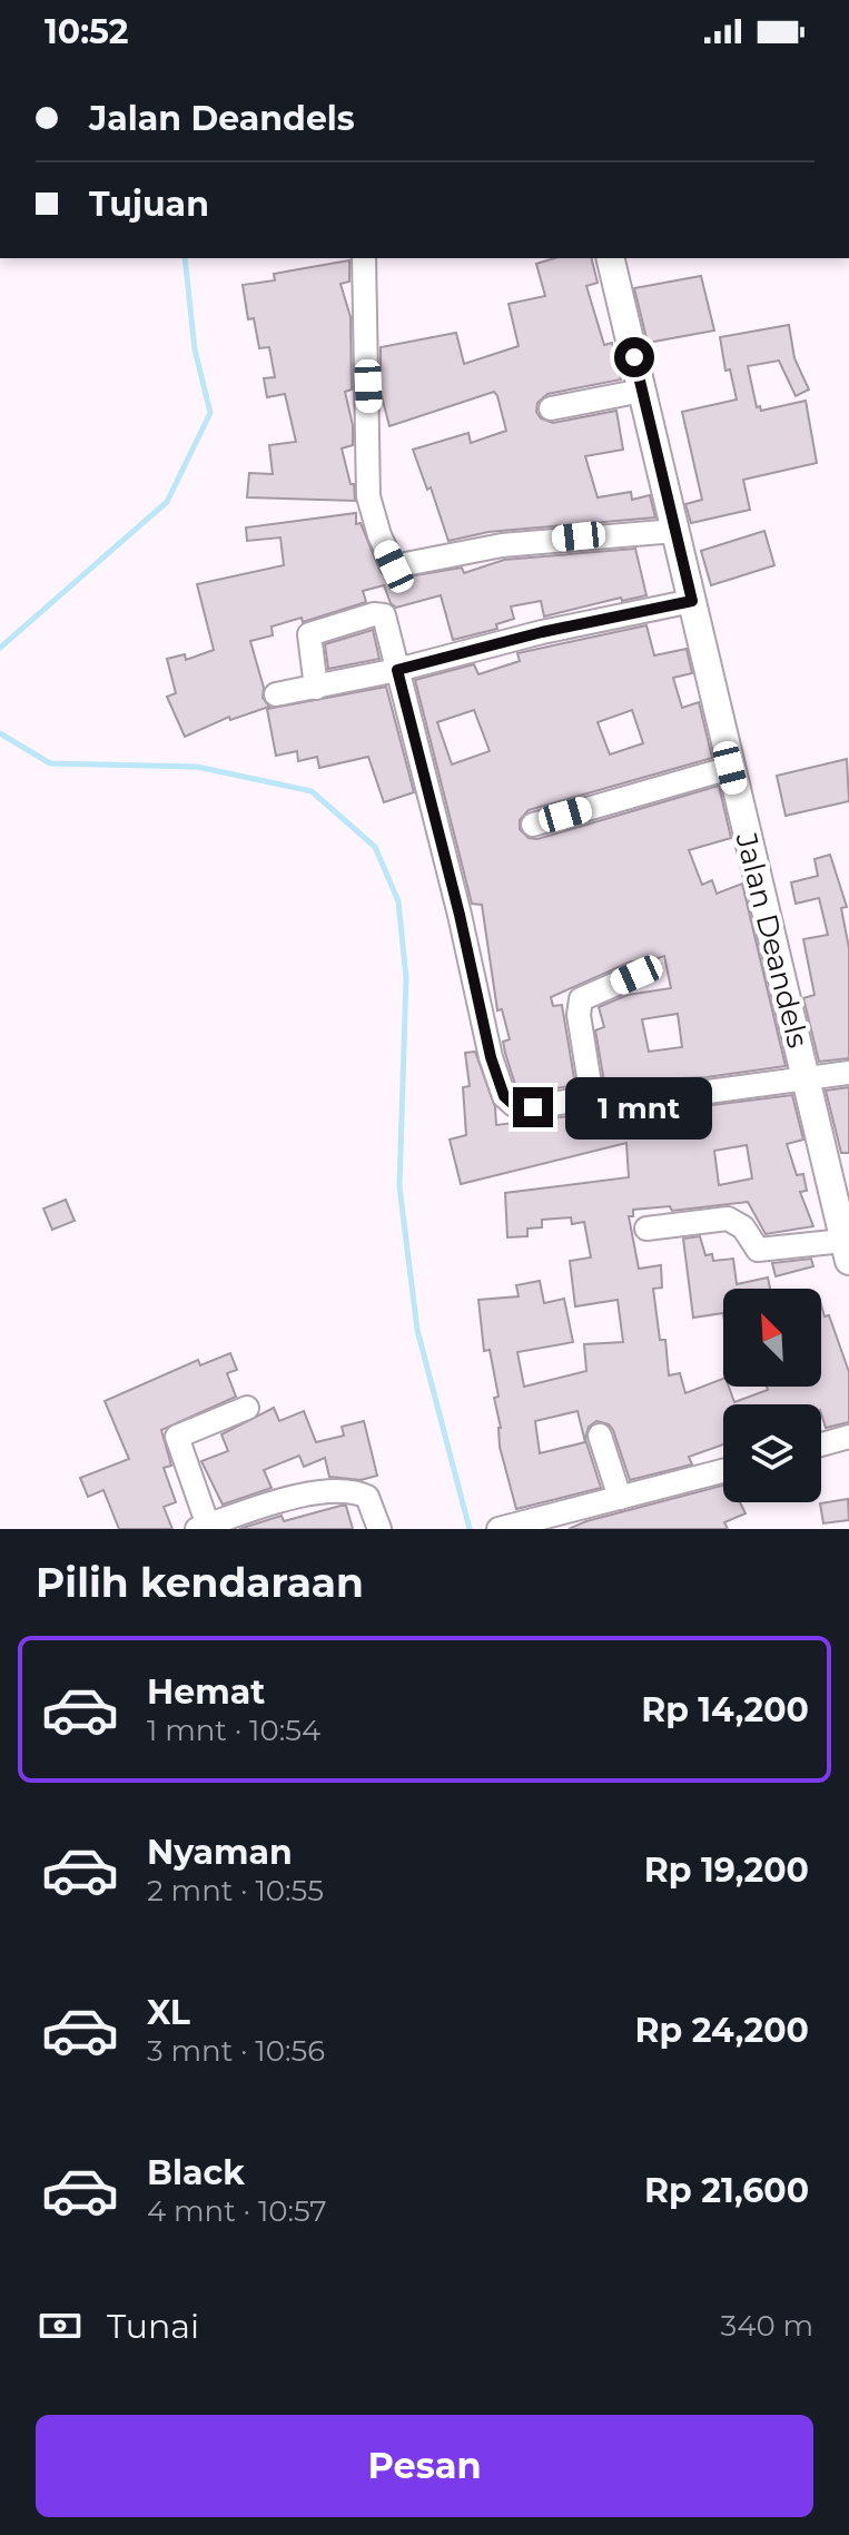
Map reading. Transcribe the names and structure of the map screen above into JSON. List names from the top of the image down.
{
  "streets": {
    "street": ["Jalan Deandels"]
  },
  "north": "top left",
  "page": {
    "status": "10:52",
    "banner": ["Jalan Deandels", "Tujuan"],
    "bubble": "1 mnt",
    "heading": "Pilih kendaraan",
    "list": [
      {
        "name": "Hemat",
        "note": "1 mnt · 10:54",
        "value": "Rp 14,200"
      },
      {
        "name": "Nyaman",
        "note": "2 mnt · 10:55",
        "value": "Rp 19,200"
      },
      {
        "name": "XL",
        "note": "3 mnt · 10:56",
        "value": "Rp 24,200"
      },
      {
        "name": "Black",
        "note": "4 mnt · 10:57",
        "value": "Rp 21,600"
      }
    ],
    "pay": ["Tunai", "340 m"],
    "buttons": "Pesan"
  }
}
